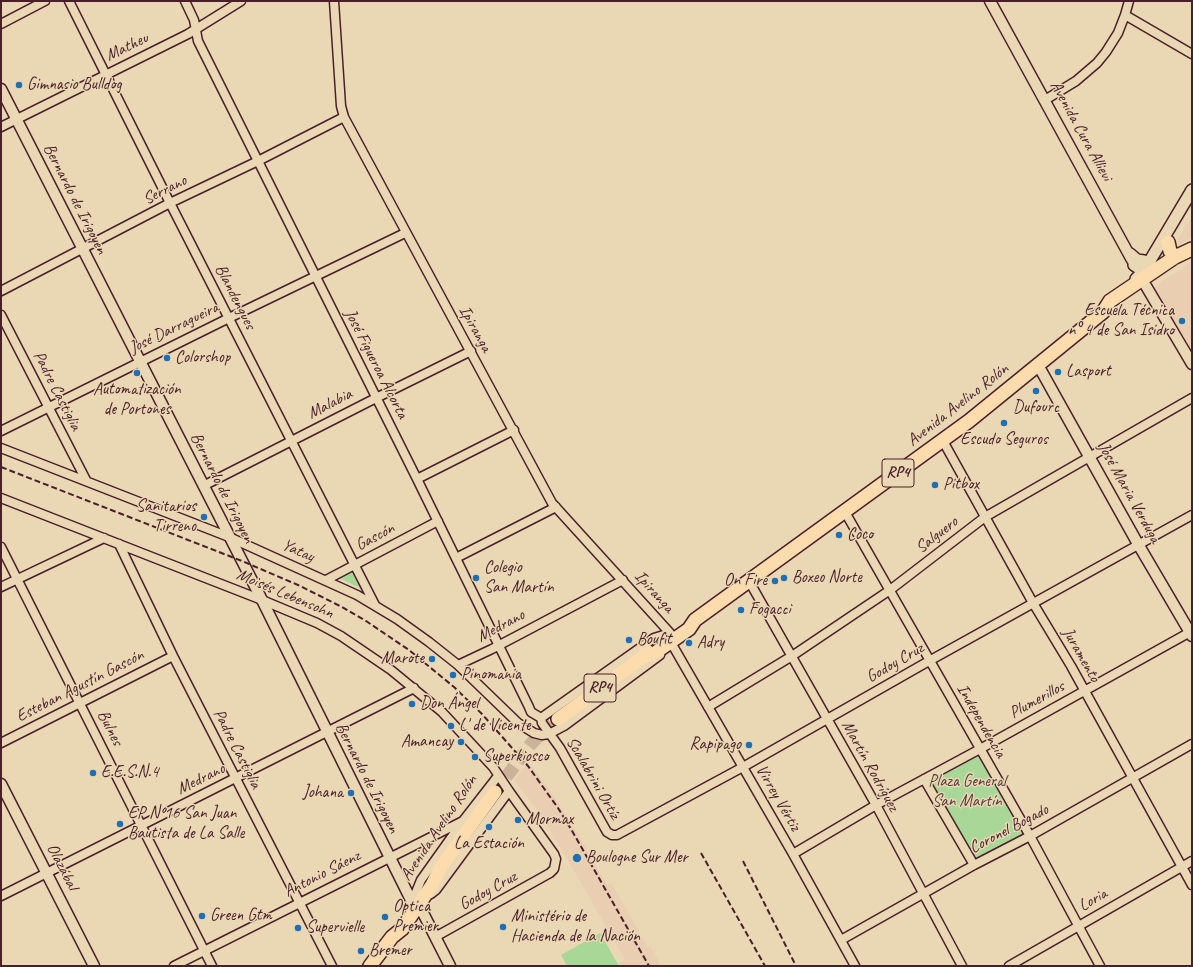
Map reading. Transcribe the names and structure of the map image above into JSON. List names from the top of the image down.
{
  "streets": {
    "main road": ["Avenida Avelino Rolón", "RP4"],
    "street": [
      "Matheu",
      "Avenida Cura Allievi",
      "Serrano",
      "Bernardo de Irigoyen",
      "Blandengues",
      "José Darragueira",
      "Ipiranga",
      "José Figueroa Alcorta",
      "Padre Castiglia",
      "Malabia",
      "José Maria Verduga",
      "Salguero",
      "Gascón",
      "Yatay",
      "Moisés Lebensohn",
      "Medrano",
      "Juramento",
      "Godoy Cruz",
      "Esteban Agustín Gascón",
      "Plumerillos",
      "Independencia",
      "Bulnes",
      "Martín Rodríguez",
      "Scalabrini Ortíz",
      "Virrey Vértiz",
      "Coronel Bogado",
      "Olazábal",
      "Antonio Sáenz",
      "Loria"
    ]
  },
  "crossings": [
    ["Matheu", "Bernardo de Irigoyen"],
    ["Matheu", "Blandengues"],
    ["Matheu", "José Figueroa Alcorta"],
    ["Avenida Cura Allievi", "Avenida Avelino Rolón"],
    ["Serrano", "Bernardo de Irigoyen"],
    ["Serrano", "Blandengues"],
    ["Serrano", "Ipiranga"],
    ["Serrano", "José Figueroa Alcorta"],
    ["Bernardo de Irigoyen", "José Darragueira"],
    ["Bernardo de Irigoyen", "Malabia"],
    ["Bernardo de Irigoyen", "Avenida Avelino Rolón"],
    ["Bernardo de Irigoyen", "Yatay"],
    ["Bernardo de Irigoyen", "Moisés Lebensohn"],
    ["Bernardo de Irigoyen", "Medrano"],
    ["Bernardo de Irigoyen", "Godoy Cruz"],
    ["Bernardo de Irigoyen", "Antonio Sáenz"],
    ["Blandengues", "José Darragueira"],
    ["Blandengues", "Malabia"],
    ["Blandengues", "Gascón"],
    ["Blandengues", "Yatay"],
    ["José Darragueira", "Ipiranga"],
    ["José Darragueira", "José Figueroa Alcorta"],
    ["José Darragueira", "Padre Castiglia"],
    ["Ipiranga", "Malabia"],
    ["Ipiranga", "Avenida Avelino Rolón"],
    ["Ipiranga", "Medrano"],
    ["Ipiranga", "Virrey Vértiz"],
    ["José Figueroa Alcorta", "Malabia"],
    ["José Figueroa Alcorta", "Avenida Avelino Rolón"],
    ["José Figueroa Alcorta", "Gascón"],
    ["José Figueroa Alcorta", "Yatay"],
    ["José Figueroa Alcorta", "Medrano"],
    ["José Figueroa Alcorta", "Scalabrini Ortíz"],
    ["Padre Castiglia", "Yatay"],
    ["Padre Castiglia", "Moisés Lebensohn"],
    ["Padre Castiglia", "Medrano"],
    ["Padre Castiglia", "Esteban Agustín Gascón"],
    ["Padre Castiglia", "Antonio Sáenz"],
    ["Avenida Avelino Rolón", "José Maria Verduga"],
    ["Avenida Avelino Rolón", "Yatay"],
    ["Avenida Avelino Rolón", "Moisés Lebensohn"],
    ["Avenida Avelino Rolón", "Juramento"],
    ["Avenida Avelino Rolón", "Independencia"],
    ["Avenida Avelino Rolón", "Martín Rodríguez"],
    ["Avenida Avelino Rolón", "Scalabrini Ortíz"],
    ["Avenida Avelino Rolón", "Virrey Vértiz"],
    ["Avenida Avelino Rolón", "Antonio Sáenz"],
    ["José Maria Verduga", "Salguero"],
    ["José Maria Verduga", "Godoy Cruz"],
    ["José Maria Verduga", "Plumerillos"],
    ["Salguero", "Juramento"],
    ["Salguero", "Independencia"],
    ["Salguero", "Martín Rodríguez"],
    ["Salguero", "Virrey Vértiz"],
    ["Gascón", "Yatay"],
    ["Yatay", "Medrano"],
    ["Yatay", "Scalabrini Ortíz"],
    ["Moisés Lebensohn", "Medrano"],
    ["Moisés Lebensohn", "Godoy Cruz"],
    ["Medrano", "Bulnes"],
    ["Medrano", "Olazábal"],
    ["Juramento", "Godoy Cruz"],
    ["Juramento", "Plumerillos"],
    ["Juramento", "Coronel Bogado"],
    ["Juramento", "Loria"],
    ["Godoy Cruz", "Independencia"],
    ["Godoy Cruz", "Martín Rodríguez"],
    ["Godoy Cruz", "Scalabrini Ortíz"],
    ["Godoy Cruz", "Virrey Vértiz"],
    ["Esteban Agustín Gascón", "Bulnes"],
    ["Plumerillos", "Independencia"],
    ["Plumerillos", "Martín Rodríguez"],
    ["Plumerillos", "Virrey Vértiz"],
    ["Independencia", "Coronel Bogado"],
    ["Independencia", "Loria"],
    ["Bulnes", "Antonio Sáenz"],
    ["Martín Rodríguez", "Coronel Bogado"],
    ["Virrey Vértiz", "Coronel Bogado"]
  ],
  "parks": ["Plaza General San Martín"],
  "places": [
    "Gimnasio Bulldog",
    "Escuela Técnica n° 4 de San Isidro",
    "Colorshop",
    "Lasport",
    "Automatización de Portones",
    "Dufourc",
    "Escudo Seguros",
    "Pitbox",
    "Sanitarios Tirreno",
    "Coco",
    "Colegio San Martín",
    "Boxeo Norte",
    "On Fire",
    "Fogacci",
    "Boufit",
    "Adry",
    "Marote",
    "Pinomania",
    "Don Ángel",
    "L' de Vicente",
    "Amancay",
    "Rapipago",
    "Superkiosco",
    "E.E.S.N.4",
    "Johana",
    "Mormax",
    "EP Nº16 San Juan Bautista de La Salle",
    "La Estación",
    "Boulogne Sur Mer",
    "Green Gtm",
    "Optica Premier",
    "Ministério de Hacienda de la Nación",
    "Supervielle",
    "Bremer"
  ]
}
